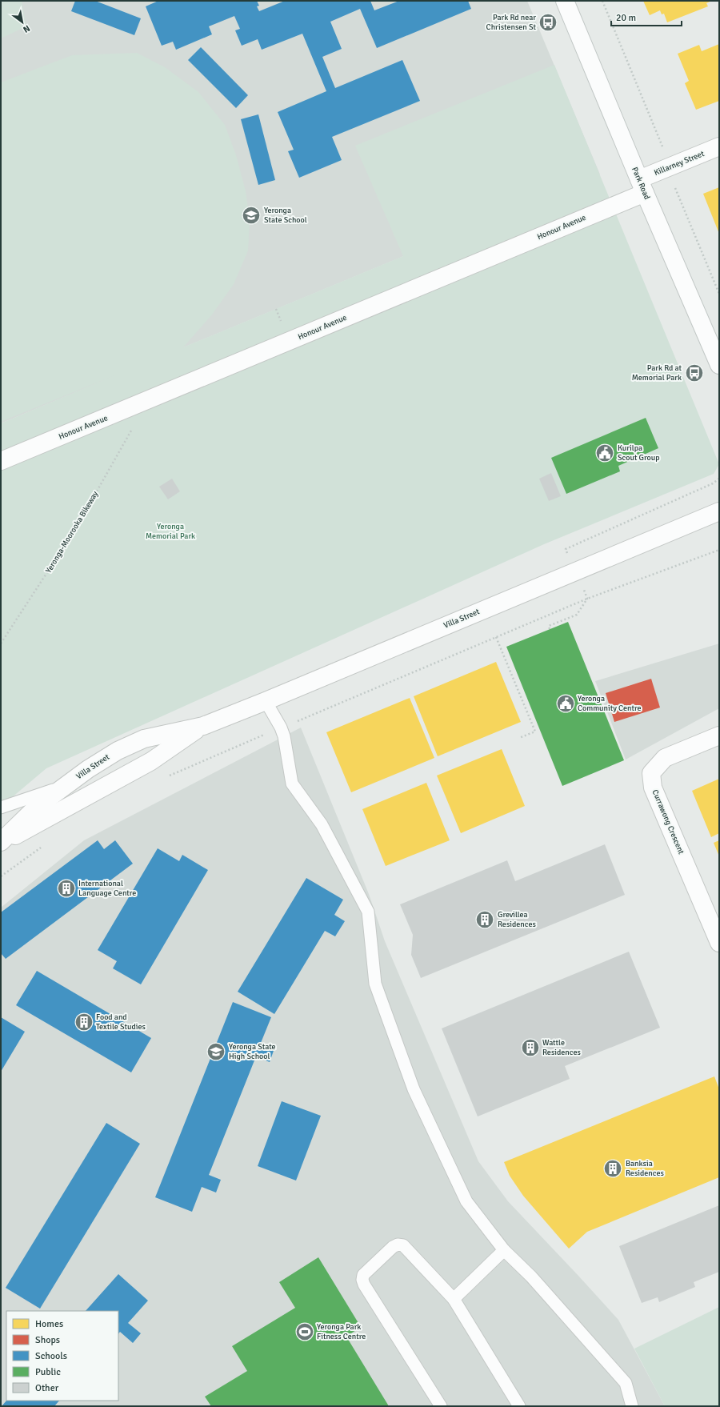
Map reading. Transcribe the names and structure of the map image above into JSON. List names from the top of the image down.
{
  "streets": {
    "street": [
      "Killarney Street",
      "Park Road",
      "Honour Avenue",
      "Villa Street",
      "Currawong Crescent"
    ],
    "path": ["Yeronga-Moorooka Bikeway"]
  },
  "crossings": [
    ["Killarney Street", "Park Road"],
    ["Killarney Street", "Honour Avenue"],
    ["Park Road", "Honour Avenue"]
  ],
  "parks": ["Yeronga Memorial Park"],
  "places": {
    "bus stop": ["Park Rd near Christensen St", "Park Rd at Memorial Park"],
    "school or university": ["Yeronga State School", "Yeronga State High School"],
    "public building": ["Kurilpa Scout Group", "Yeronga Community Centre"],
    "building": [
      "International Language Centre",
      "Grevillea Residences",
      "Food and Textile Studies",
      "Wattle Residences",
      "Banksia Residences"
    ],
    "sports": ["Yeronga Park Fitness Centre"]
  },
  "legend": [
    "Homes",
    "Shops",
    "Schools",
    "Public",
    "Other"
  ],
  "scale_bar": "20 m",
  "north": "bottom right"
}
